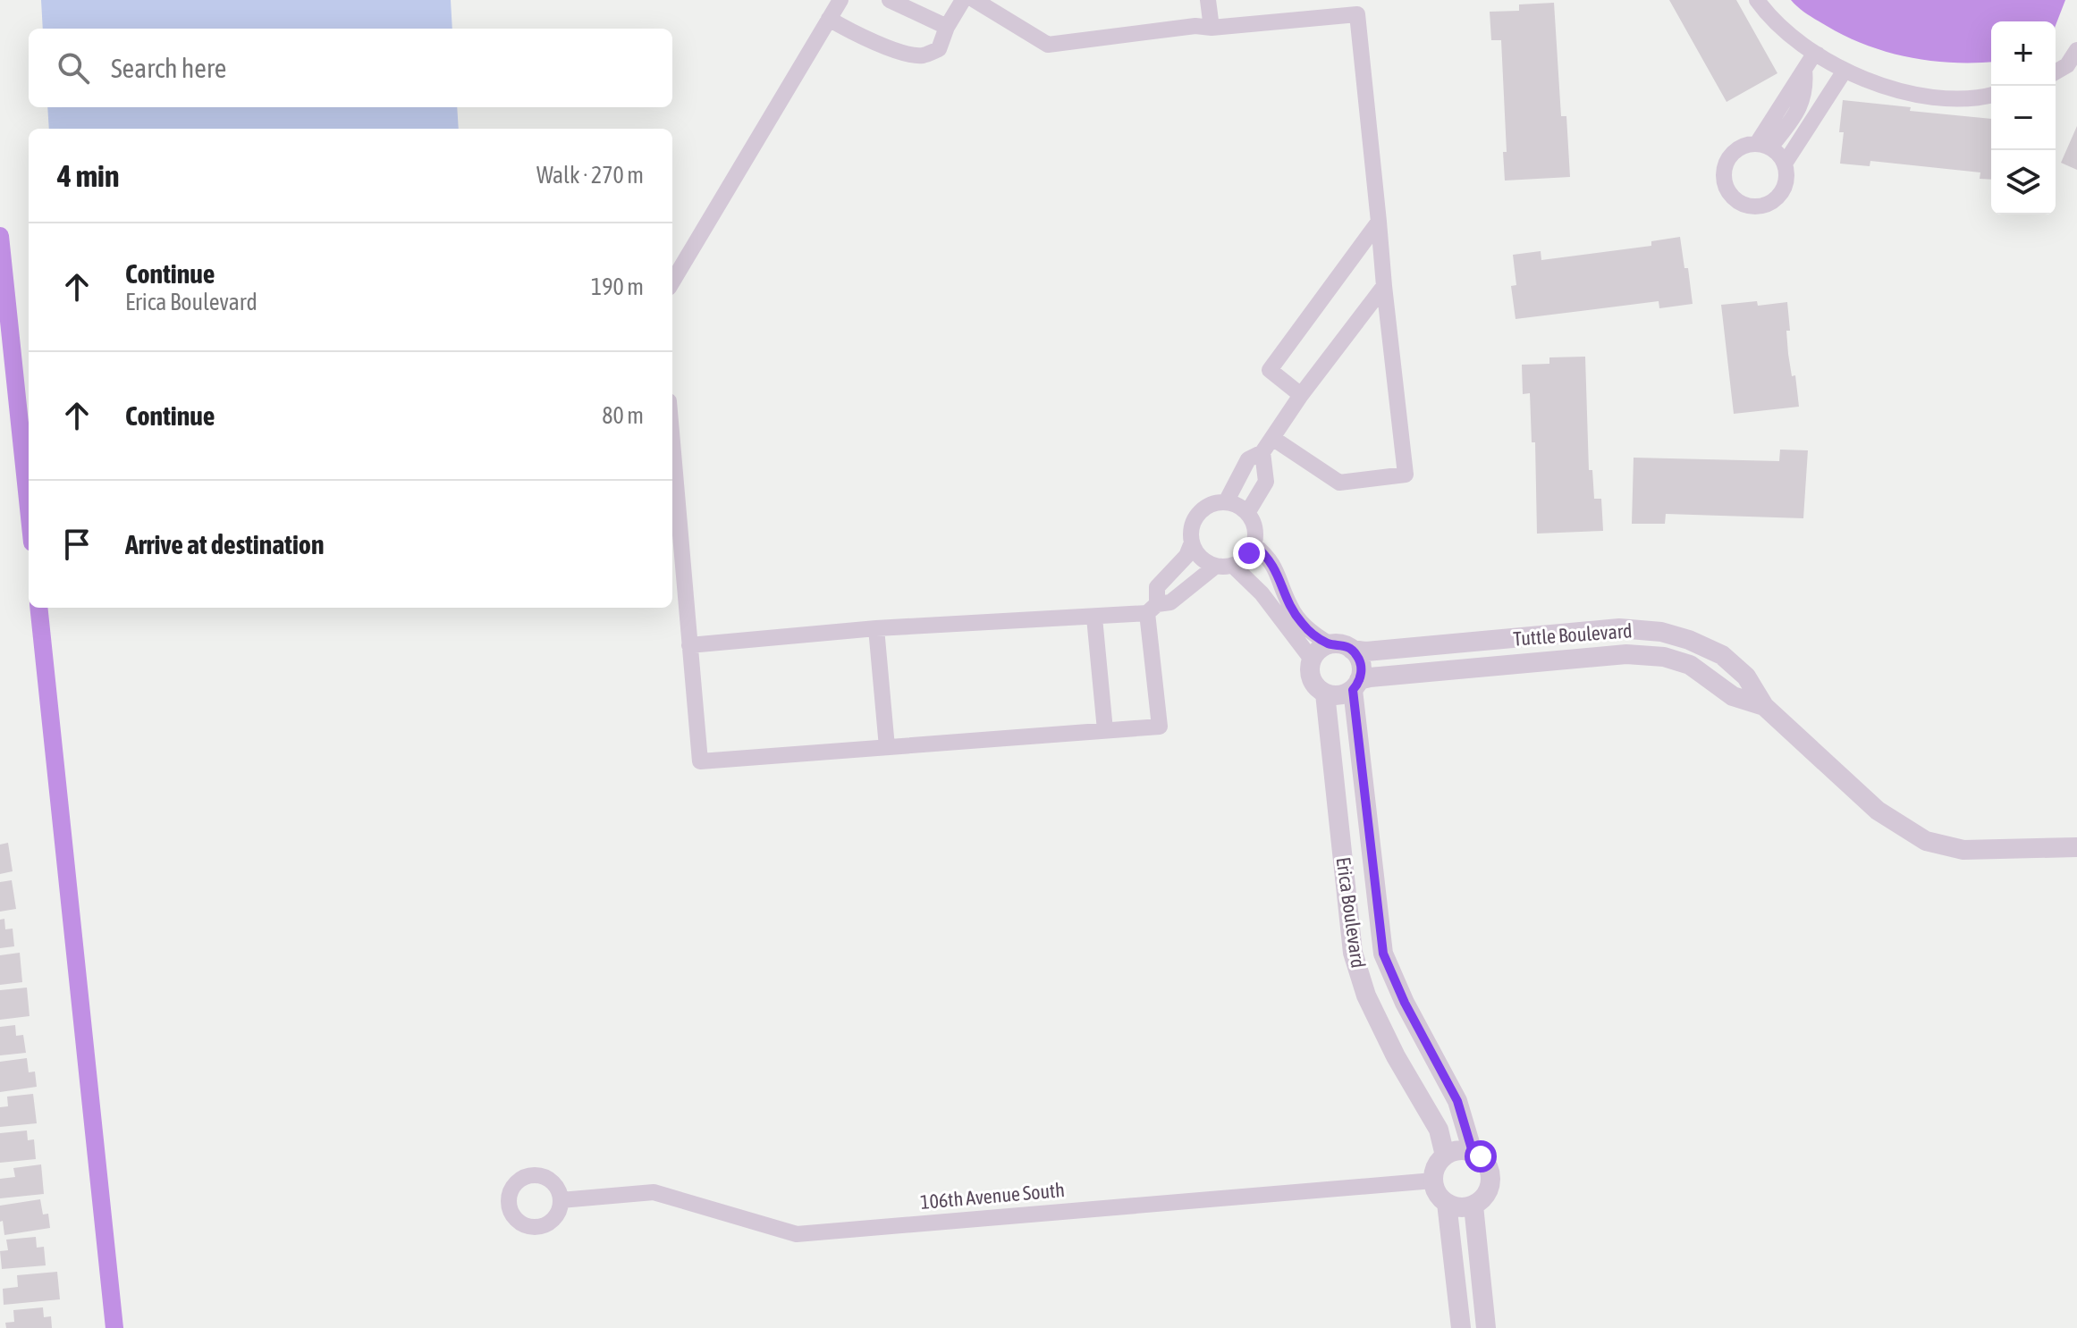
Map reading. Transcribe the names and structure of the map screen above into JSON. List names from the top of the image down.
{
  "streets": {
    "street": ["Tuttle Boulevard", "Erica Boulevard", "106th Avenue South"]
  },
  "crossings": [
    ["Tuttle Boulevard", "Erica Boulevard"],
    ["Erica Boulevard", "106th Avenue South"]
  ],
  "page": {
    "map_buttons": ["+", "−"],
    "search": "Search here",
    "heading": ["4 min", "Walk · 270 m"],
    "list": [
      ["Continue", "Erica Boulevard", "190 m"],
      ["Continue", "80 m"],
      "Arrive at destination"
    ]
  }
}
